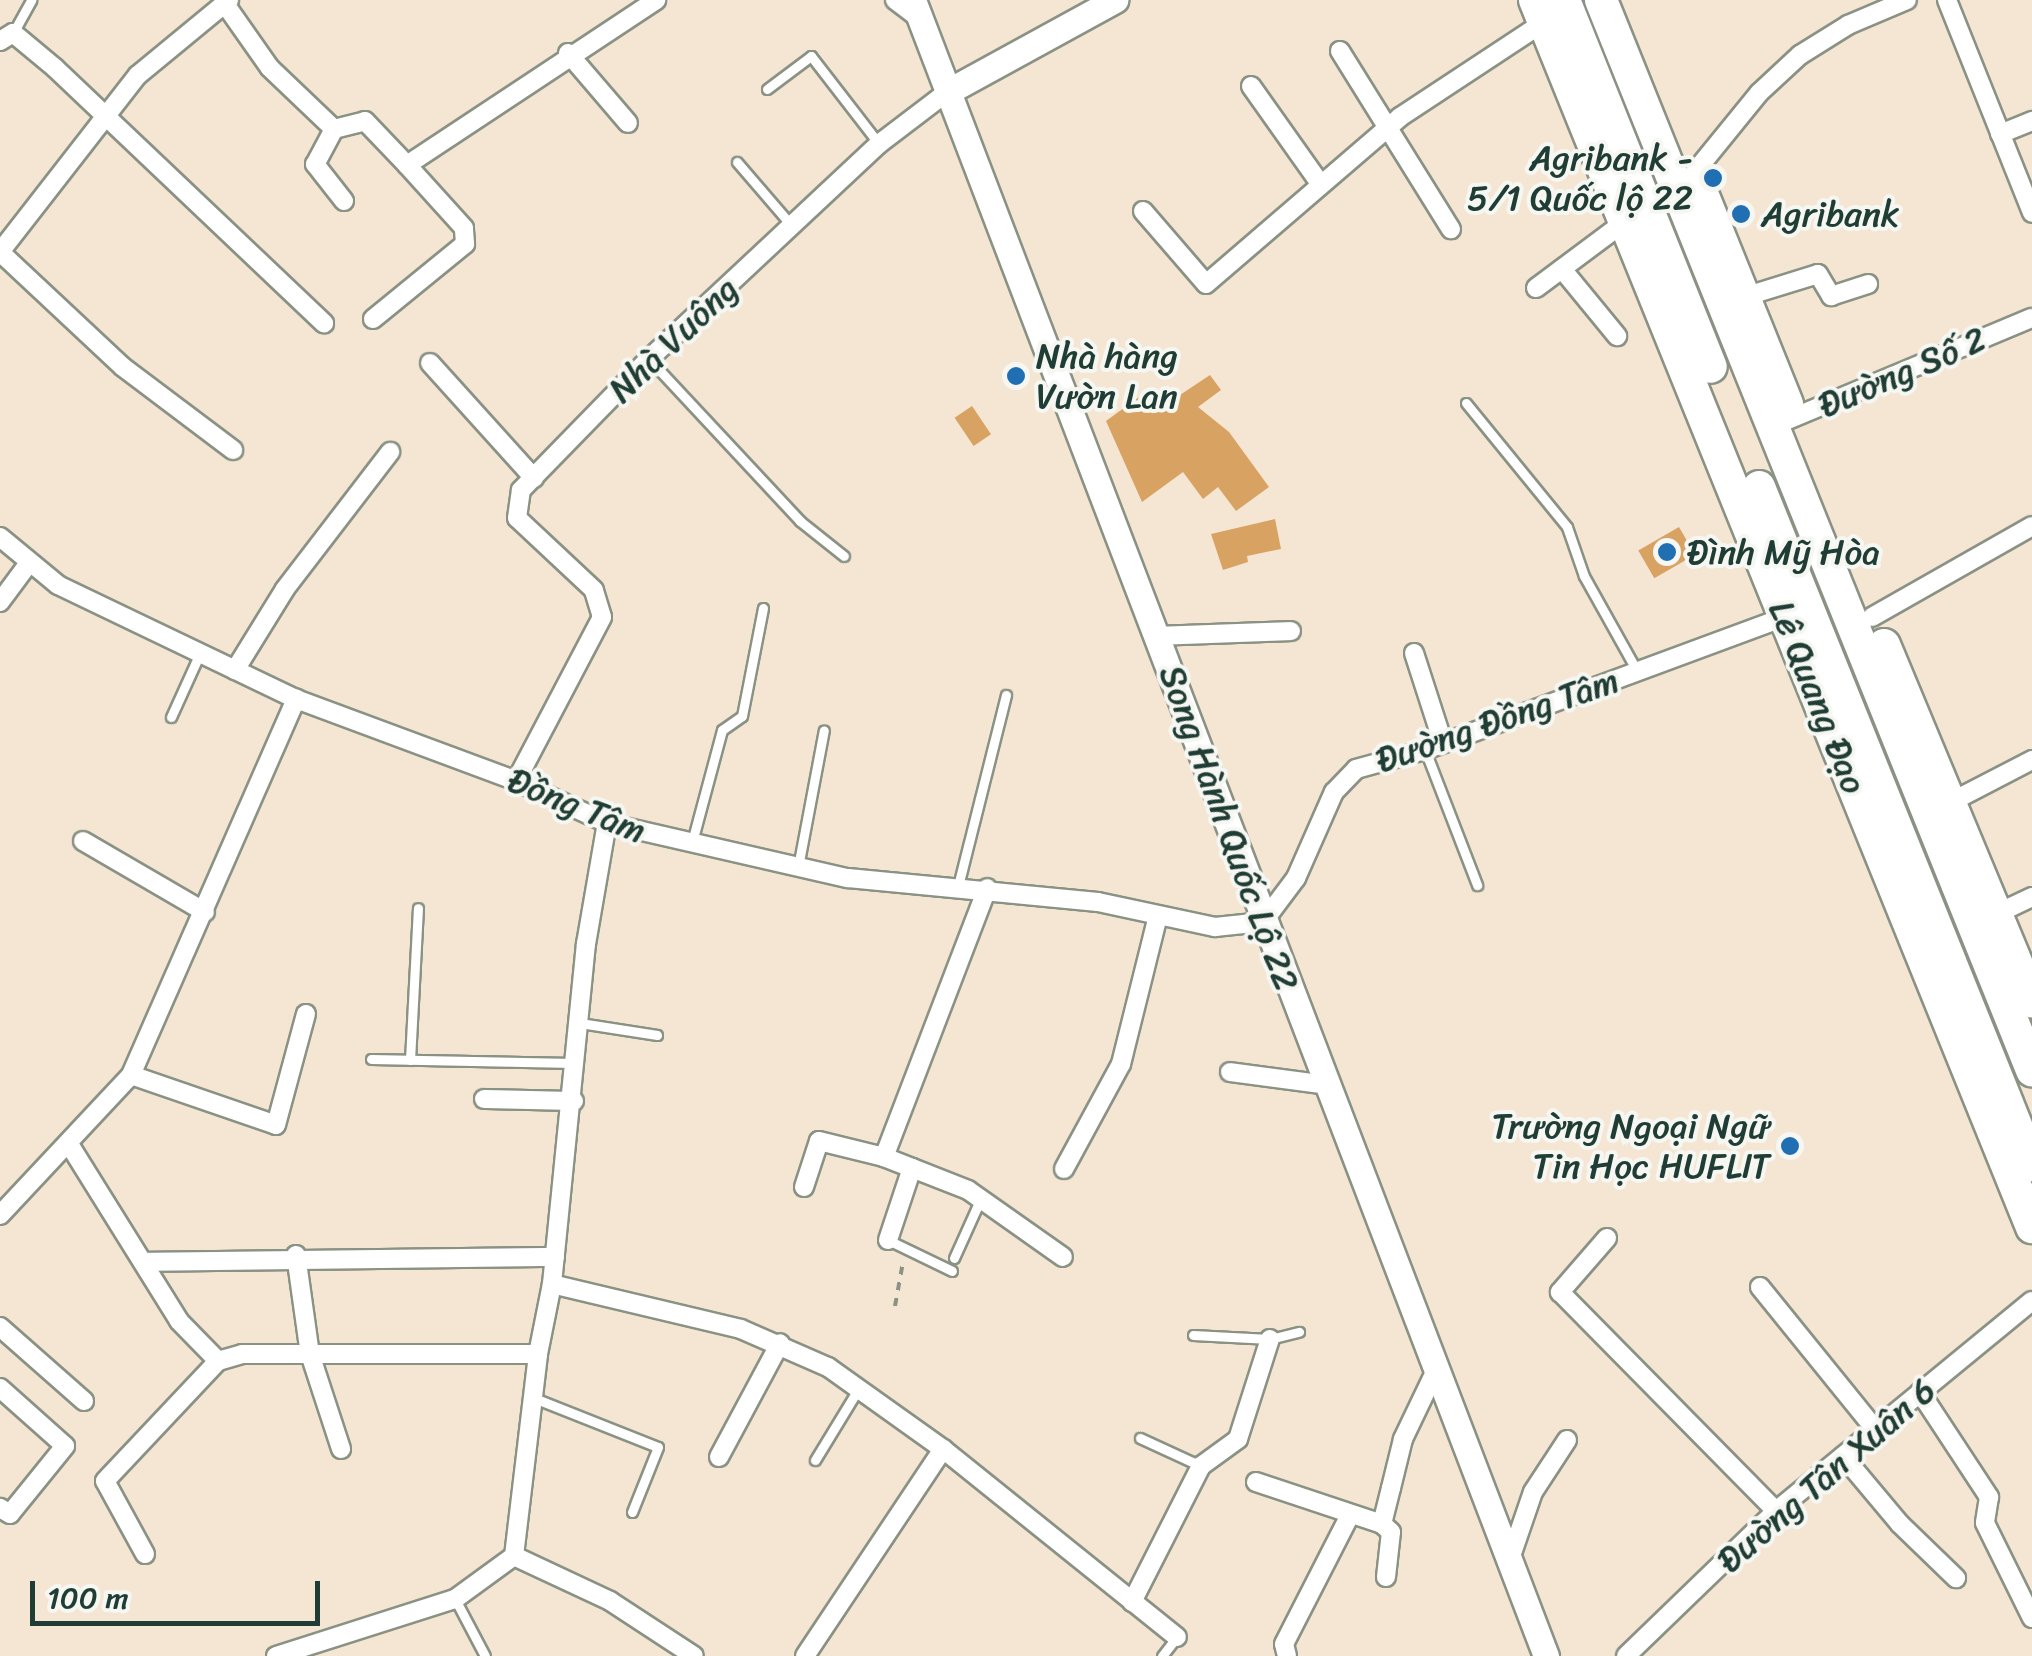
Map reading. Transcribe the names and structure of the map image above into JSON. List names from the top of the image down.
{
  "streets": {
    "highway": ["Lê Quang Đạo"],
    "street": [
      "Nhà Vuông",
      "Đường Số 2",
      "Đường Đồng Tâm",
      "Đồng Tâm",
      "Song Hành Quốc Lộ 22",
      "Đường Tân Xuân 6"
    ]
  },
  "crossings": [
    ["Nhà Vuông", "Đồng Tâm"],
    ["Nhà Vuông", "Song Hành Quốc Lộ 22"],
    ["Đường Số 2", "Lê Quang Đạo"],
    ["Lê Quang Đạo", "Đường Đồng Tâm"],
    ["Đường Đồng Tâm", "Đồng Tâm"],
    ["Đường Đồng Tâm", "Song Hành Quốc Lộ 22"],
    ["Đồng Tâm", "Song Hành Quốc Lộ 22"]
  ],
  "places": [
    "Agribank - 5/1 Quốc lộ 22",
    "Agribank",
    "Nhà hàng Vườn Lan",
    "Đình Mỹ Hòa",
    "Trường Ngoại Ngữ Tin Học HUFLIT"
  ],
  "scale_bar": "100 m"
}
